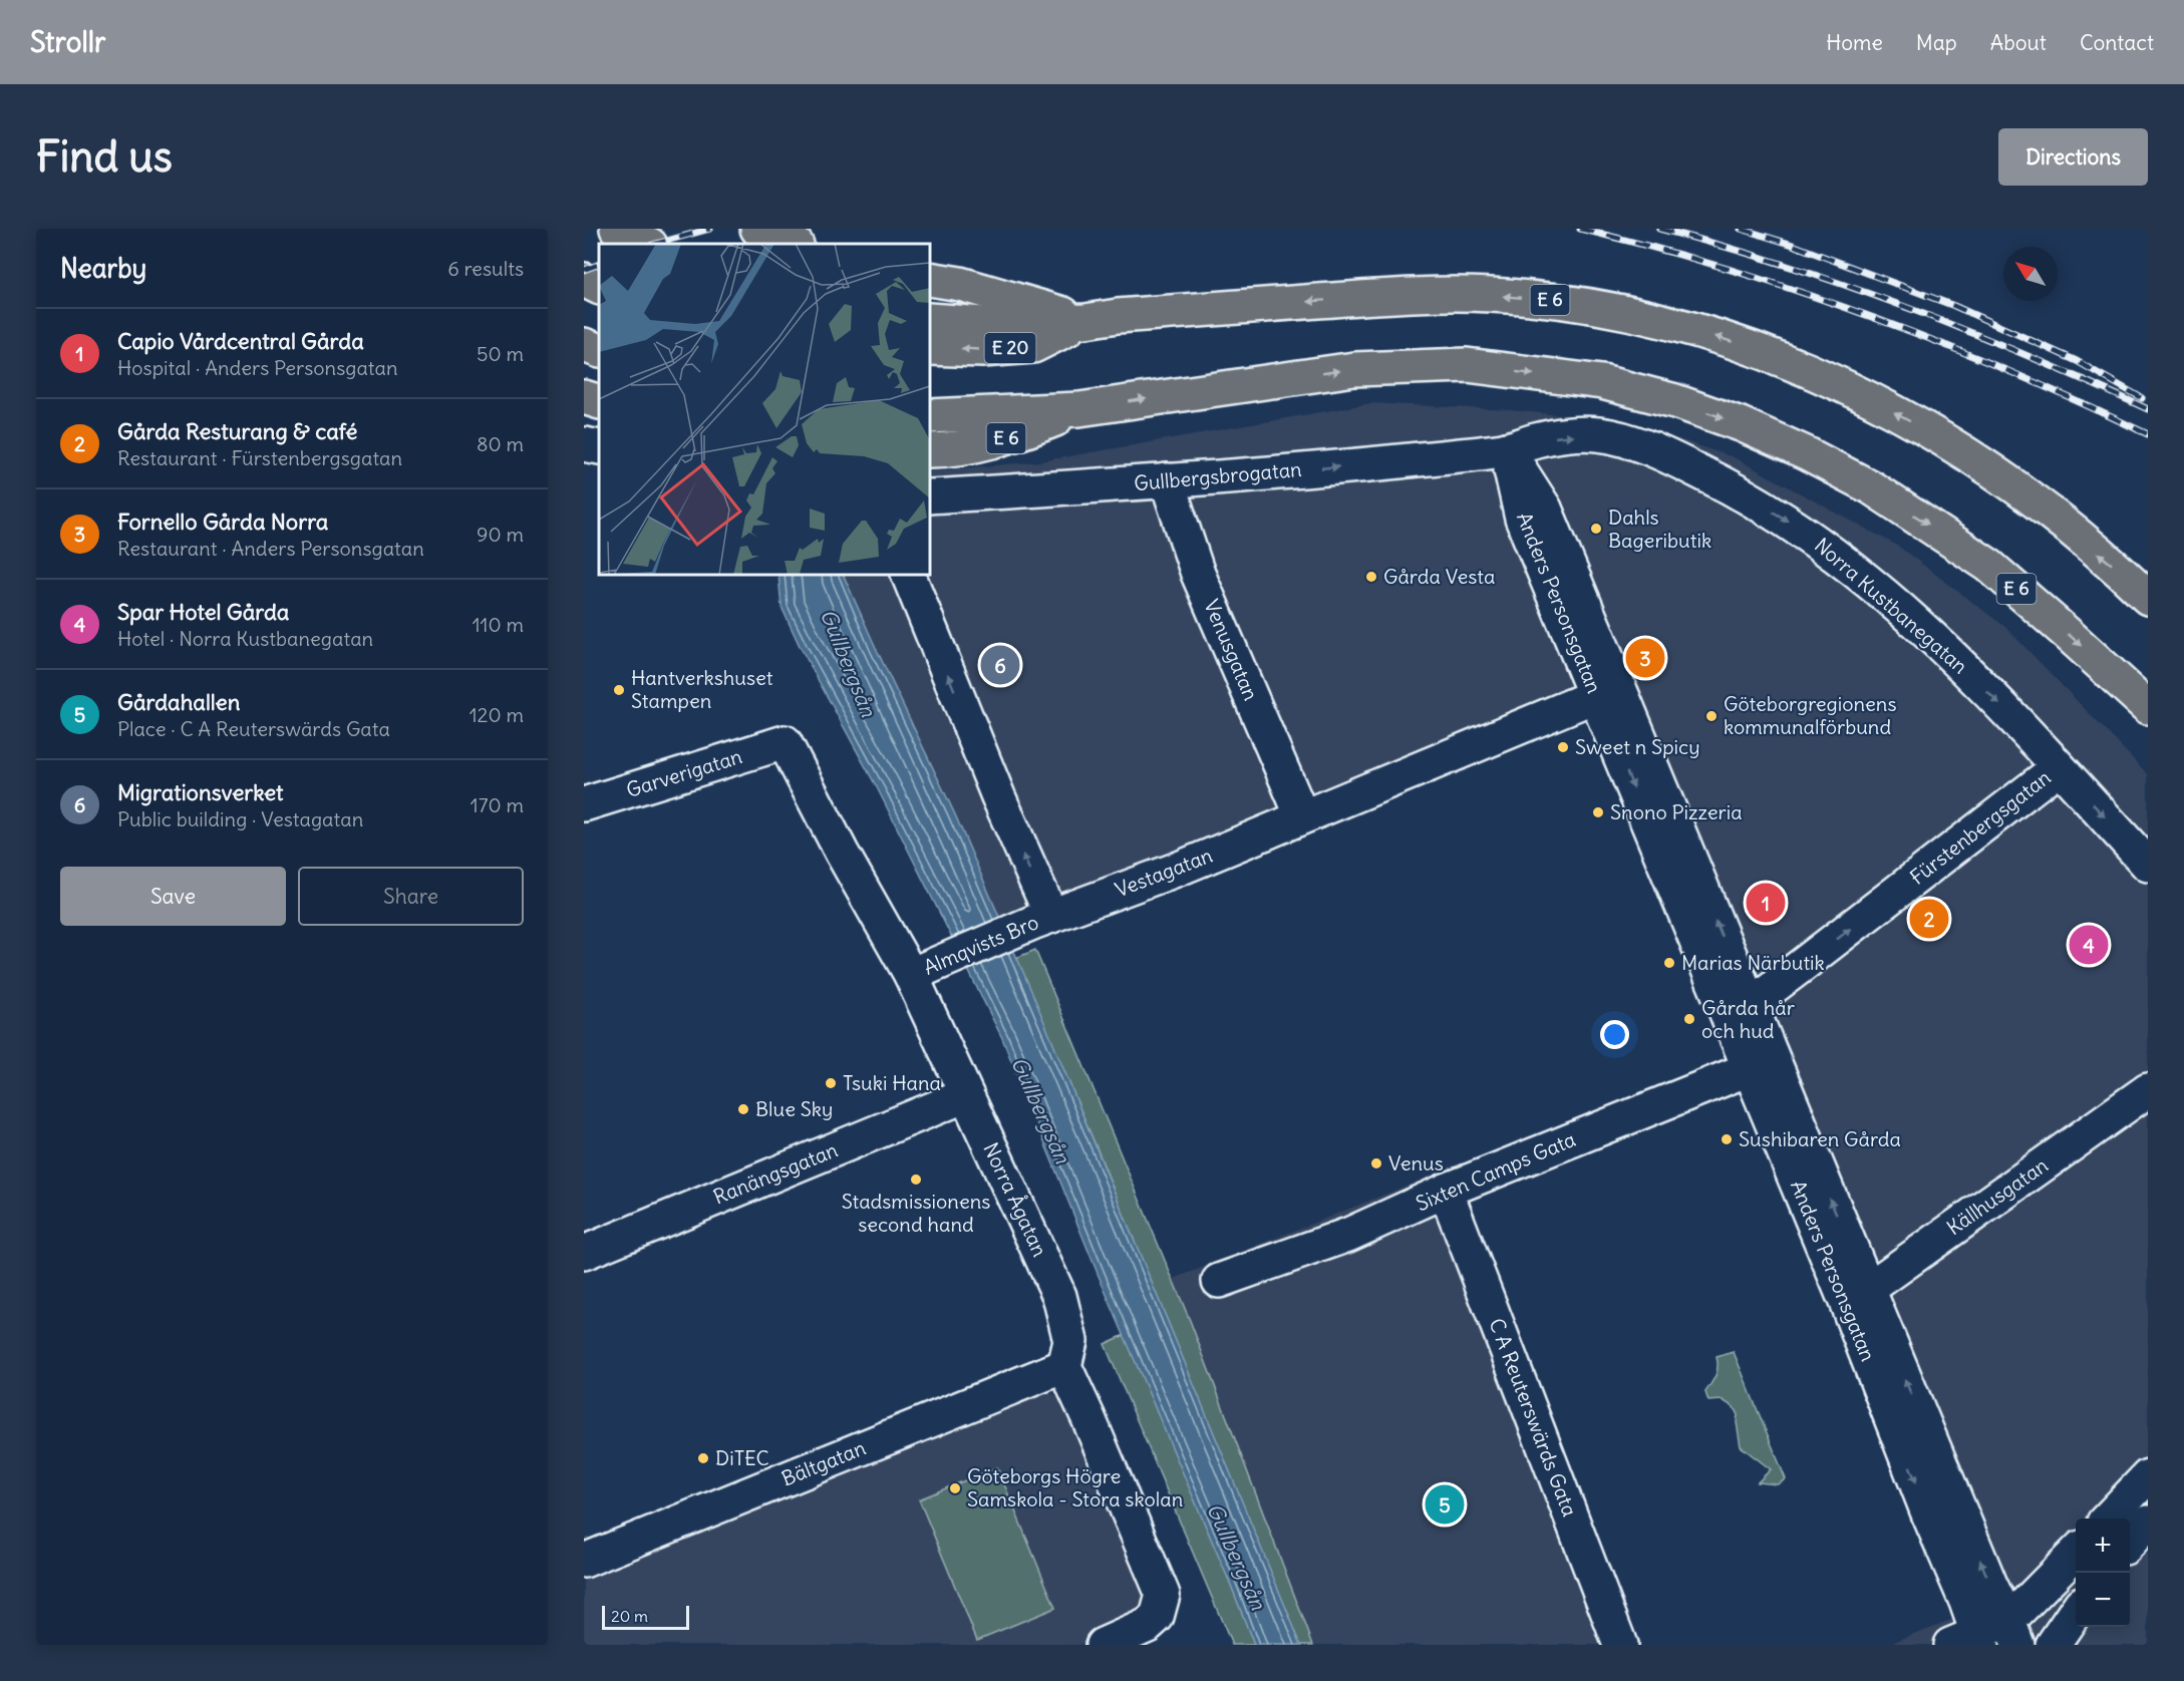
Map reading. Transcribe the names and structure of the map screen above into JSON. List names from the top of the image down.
{
  "streets": {
    "highway": ["E 6", "E 20"],
    "street": [
      "Gullbergsbrogatan",
      "Anders Personsgatan",
      "Norra Kustbanegatan",
      "Venusgatan",
      "Garverigatan",
      "Fürstenbergsgatan",
      "Vestagatan",
      "Almqvists Bro",
      "Sixten Camps Gata",
      "Ranängsgatan",
      "Källhusgatan",
      "Norra Ågatan",
      "C A Reuterswärds Gata",
      "Bältgatan"
    ]
  },
  "crossings": [
    ["E 6", "E 20"],
    ["Gullbergsbrogatan", "Anders Personsgatan"],
    ["Gullbergsbrogatan", "Norra Kustbanegatan"],
    ["Gullbergsbrogatan", "Venusgatan"],
    ["Anders Personsgatan", "Norra Kustbanegatan"],
    ["Anders Personsgatan", "Fürstenbergsgatan"],
    ["Anders Personsgatan", "Vestagatan"],
    ["Anders Personsgatan", "Sixten Camps Gata"],
    ["Anders Personsgatan", "Källhusgatan"],
    ["Norra Kustbanegatan", "Fürstenbergsgatan"],
    ["Venusgatan", "Vestagatan"],
    ["Garverigatan", "Norra Ågatan"],
    ["Vestagatan", "Almqvists Bro"],
    ["Almqvists Bro", "Norra Ågatan"],
    ["Sixten Camps Gata", "C A Reuterswärds Gata"],
    ["Ranängsgatan", "Norra Ågatan"],
    ["Norra Ågatan", "Bältgatan"]
  ],
  "one_way": ["Gullbergsbrogatan", "Norra Kustbanegatan", "Fürstenbergsgatan"],
  "water": ["Gullbergsån"],
  "places": [
    "Dahls Bageributik",
    "Gårda Vesta",
    "Hantverkshuset Stampen",
    "Göteborgregionens kommunalförbund",
    "Sweet n Spicy",
    "Snono Pizzeria",
    "Marias Närbutik",
    "Gårda hår och hud",
    "Tsuki Hana",
    "Blue Sky",
    "Sushibaren Gårda",
    "Venus",
    "Stadsmissionens second hand",
    "DiTEC",
    "Göteborgs Högre Samskola - Stora skolan"
  ],
  "scale_bar": "20 m",
  "north": "top left",
  "page": {
    "header": "Strollr",
    "nav": [
      "Home",
      "Map",
      "About",
      "Contact"
    ],
    "buttons": [
      "Directions",
      ["Save", "Share"]
    ],
    "title": "Find us",
    "heading": ["Nearby", "6 results"],
    "list": [
      {
        "mark": "1",
        "name": "Capio Vårdcentral Gårda",
        "note": "Hospital · Anders Personsgatan",
        "value": "50 m"
      },
      {
        "mark": "2",
        "name": "Gårda Resturang & café",
        "note": "Restaurant · Fürstenbergsgatan",
        "value": "80 m"
      },
      {
        "mark": "3",
        "name": "Fornello Gårda Norra",
        "note": "Restaurant · Anders Personsgatan",
        "value": "90 m"
      },
      {
        "mark": "4",
        "name": "Spar Hotel Gårda",
        "note": "Hotel · Norra Kustbanegatan",
        "value": "110 m"
      },
      {
        "mark": "5",
        "name": "Gårdahallen",
        "note": "Place · C A Reuterswärds Gata",
        "value": "120 m"
      },
      {
        "mark": "6",
        "name": "Migrationsverket",
        "note": "Public building · Vestagatan",
        "value": "170 m"
      }
    ],
    "pins": [
      "3",
      "6",
      "1",
      "2",
      "4",
      "5"
    ],
    "map_buttons": ["+", "−"],
    "scale": "20 m"
  }
}
